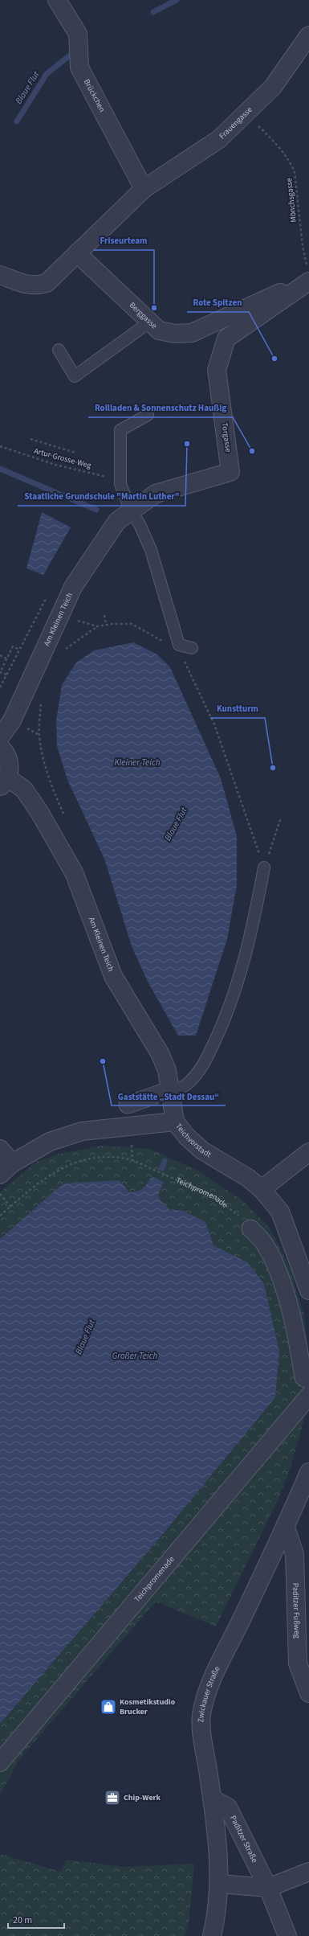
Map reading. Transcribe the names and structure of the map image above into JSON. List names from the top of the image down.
{
  "streets": {
    "street": [
      "Brückchen",
      "Frauengasse",
      "Berggasse",
      "Torgasse",
      "Am Kleinen Teich",
      "Teichvorstadt",
      "Teichpromenade",
      "Paditzer Fußweg",
      "Zwickauer Straße",
      "Paditzer Straße"
    ],
    "path": ["Mönchsgasse", "Artur-Grosse-Weg"]
  },
  "crossings": [
    ["Brückchen", "Frauengasse"],
    ["Mönchsgasse", "Berggasse"],
    ["Mönchsgasse", "Torgasse"],
    ["Berggasse", "Torgasse"],
    ["Torgasse", "Am Kleinen Teich"],
    ["Am Kleinen Teich", "Teichvorstadt"],
    ["Paditzer Fußweg", "Zwickauer Straße"],
    ["Zwickauer Straße", "Paditzer Straße"]
  ],
  "water": ["Blaue Flut", "Kleiner Teich", "Großer Teich"],
  "places": {
    "other": [
      "Friseurteam",
      "Rote Spitzen",
      "Staatliche Grundschule \"Martin Luther\"",
      "Rollladen & Sonnenschutz Haußig",
      "Kunstturm",
      "Gaststätte „Stadt Dessau“"
    ],
    "shop": ["Kosmetikstudio Brucker"],
    "office": ["Chip-Werk"]
  },
  "scale_bar": "20 m"
}
